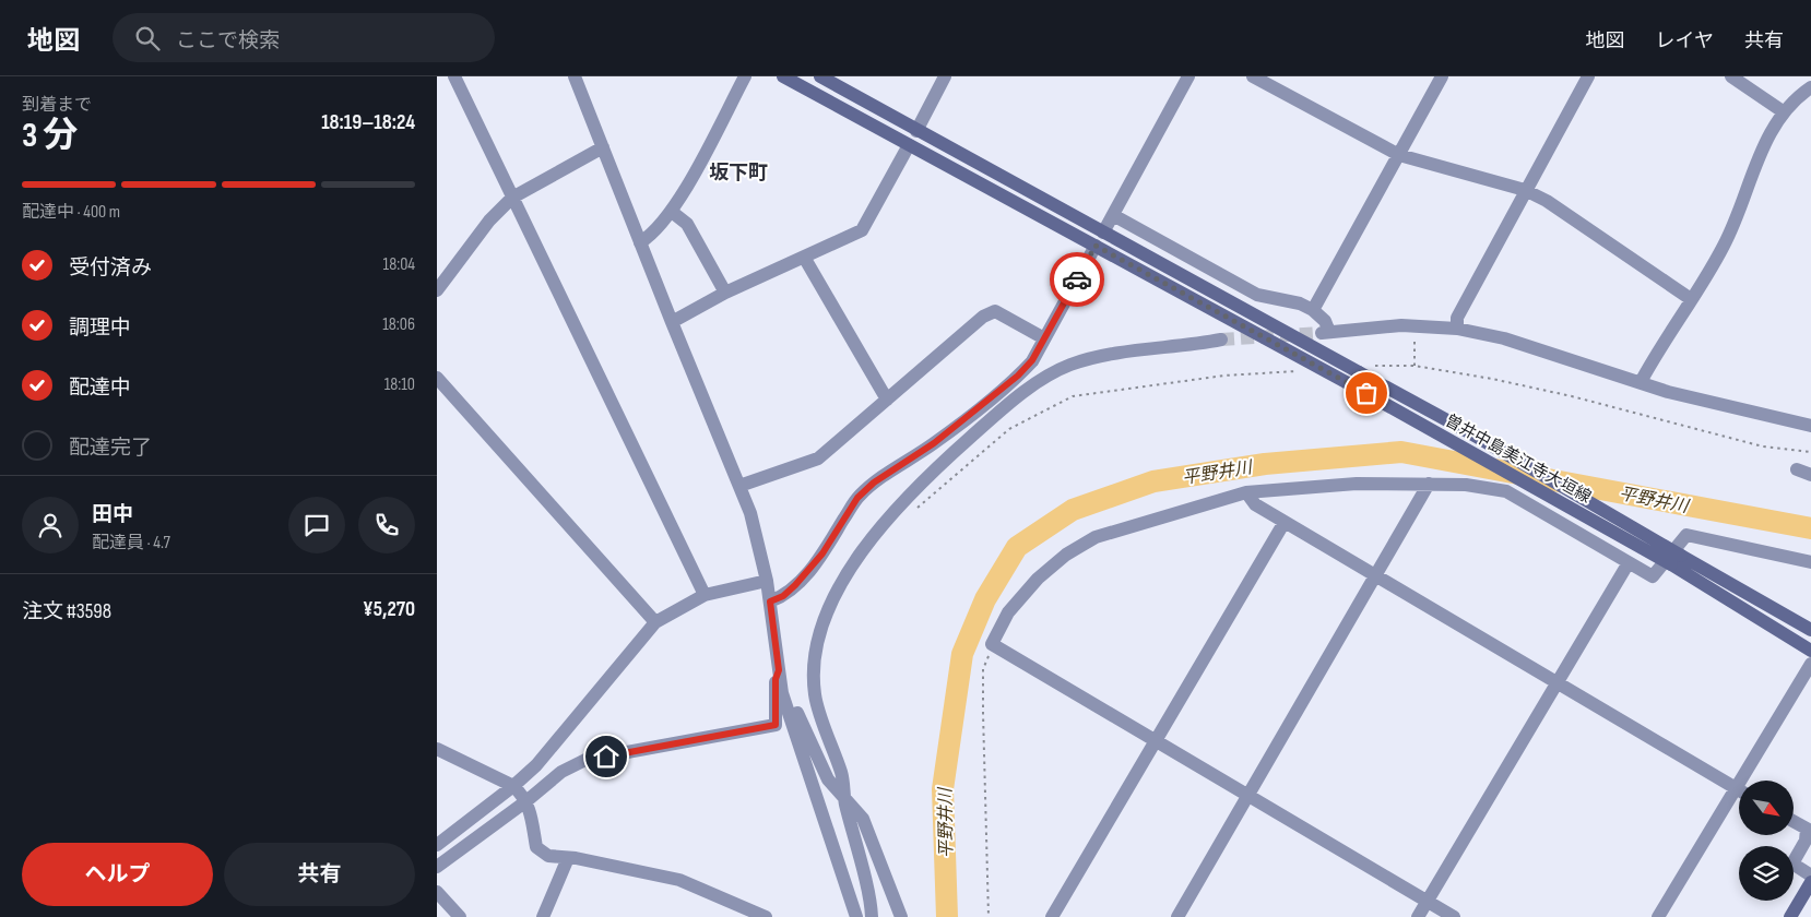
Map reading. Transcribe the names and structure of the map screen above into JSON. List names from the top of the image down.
{
  "streets": {
    "main road": ["曽井中島美江寺大垣線"]
  },
  "districts": ["坂下町"],
  "water": ["平野井川"],
  "north": "bottom right",
  "page": {
    "header": "地図",
    "search": "ここで検索",
    "nav": ["地図", "レイヤ", "共有"],
    "heading": ["3 分", "到着まで", "18:19–18:24"],
    "panel": [
      "田中",
      "配達員 · 4.7",
      "注文 #3598",
      "¥5,270"
    ],
    "bar": "配達中 · 400 m",
    "list": [
      ["受付済み", "18:04"],
      ["調理中", "18:06"],
      ["配達中", "18:10"],
      "配達完了"
    ],
    "buttons": ["ヘルプ", "共有"]
  }
}
